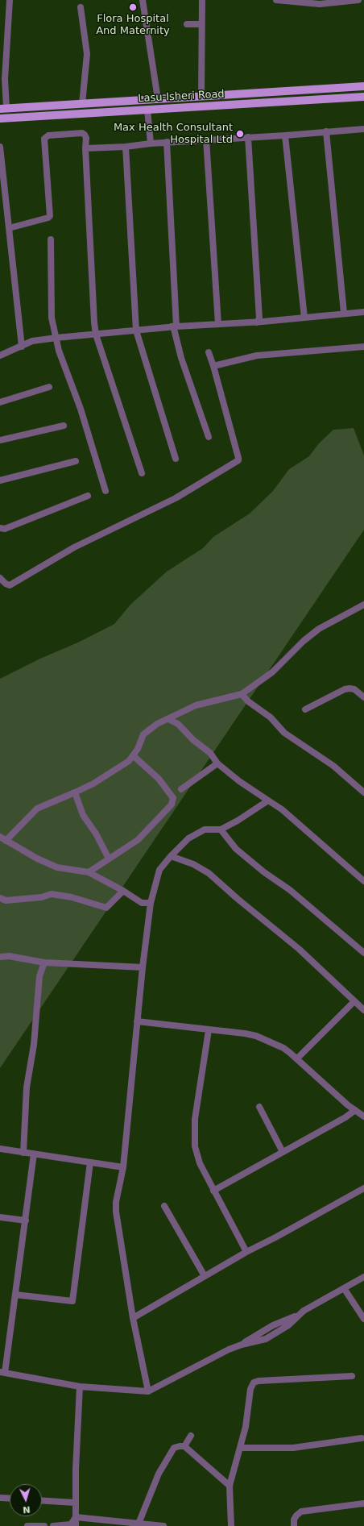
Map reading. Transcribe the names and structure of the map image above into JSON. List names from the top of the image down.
{
  "streets": {
    "main road": ["Lasu-Isheri Road"]
  },
  "places": ["Flora Hospital And Maternity", "Max Health Consultant Hospital Ltd"],
  "north": "bottom"
}
